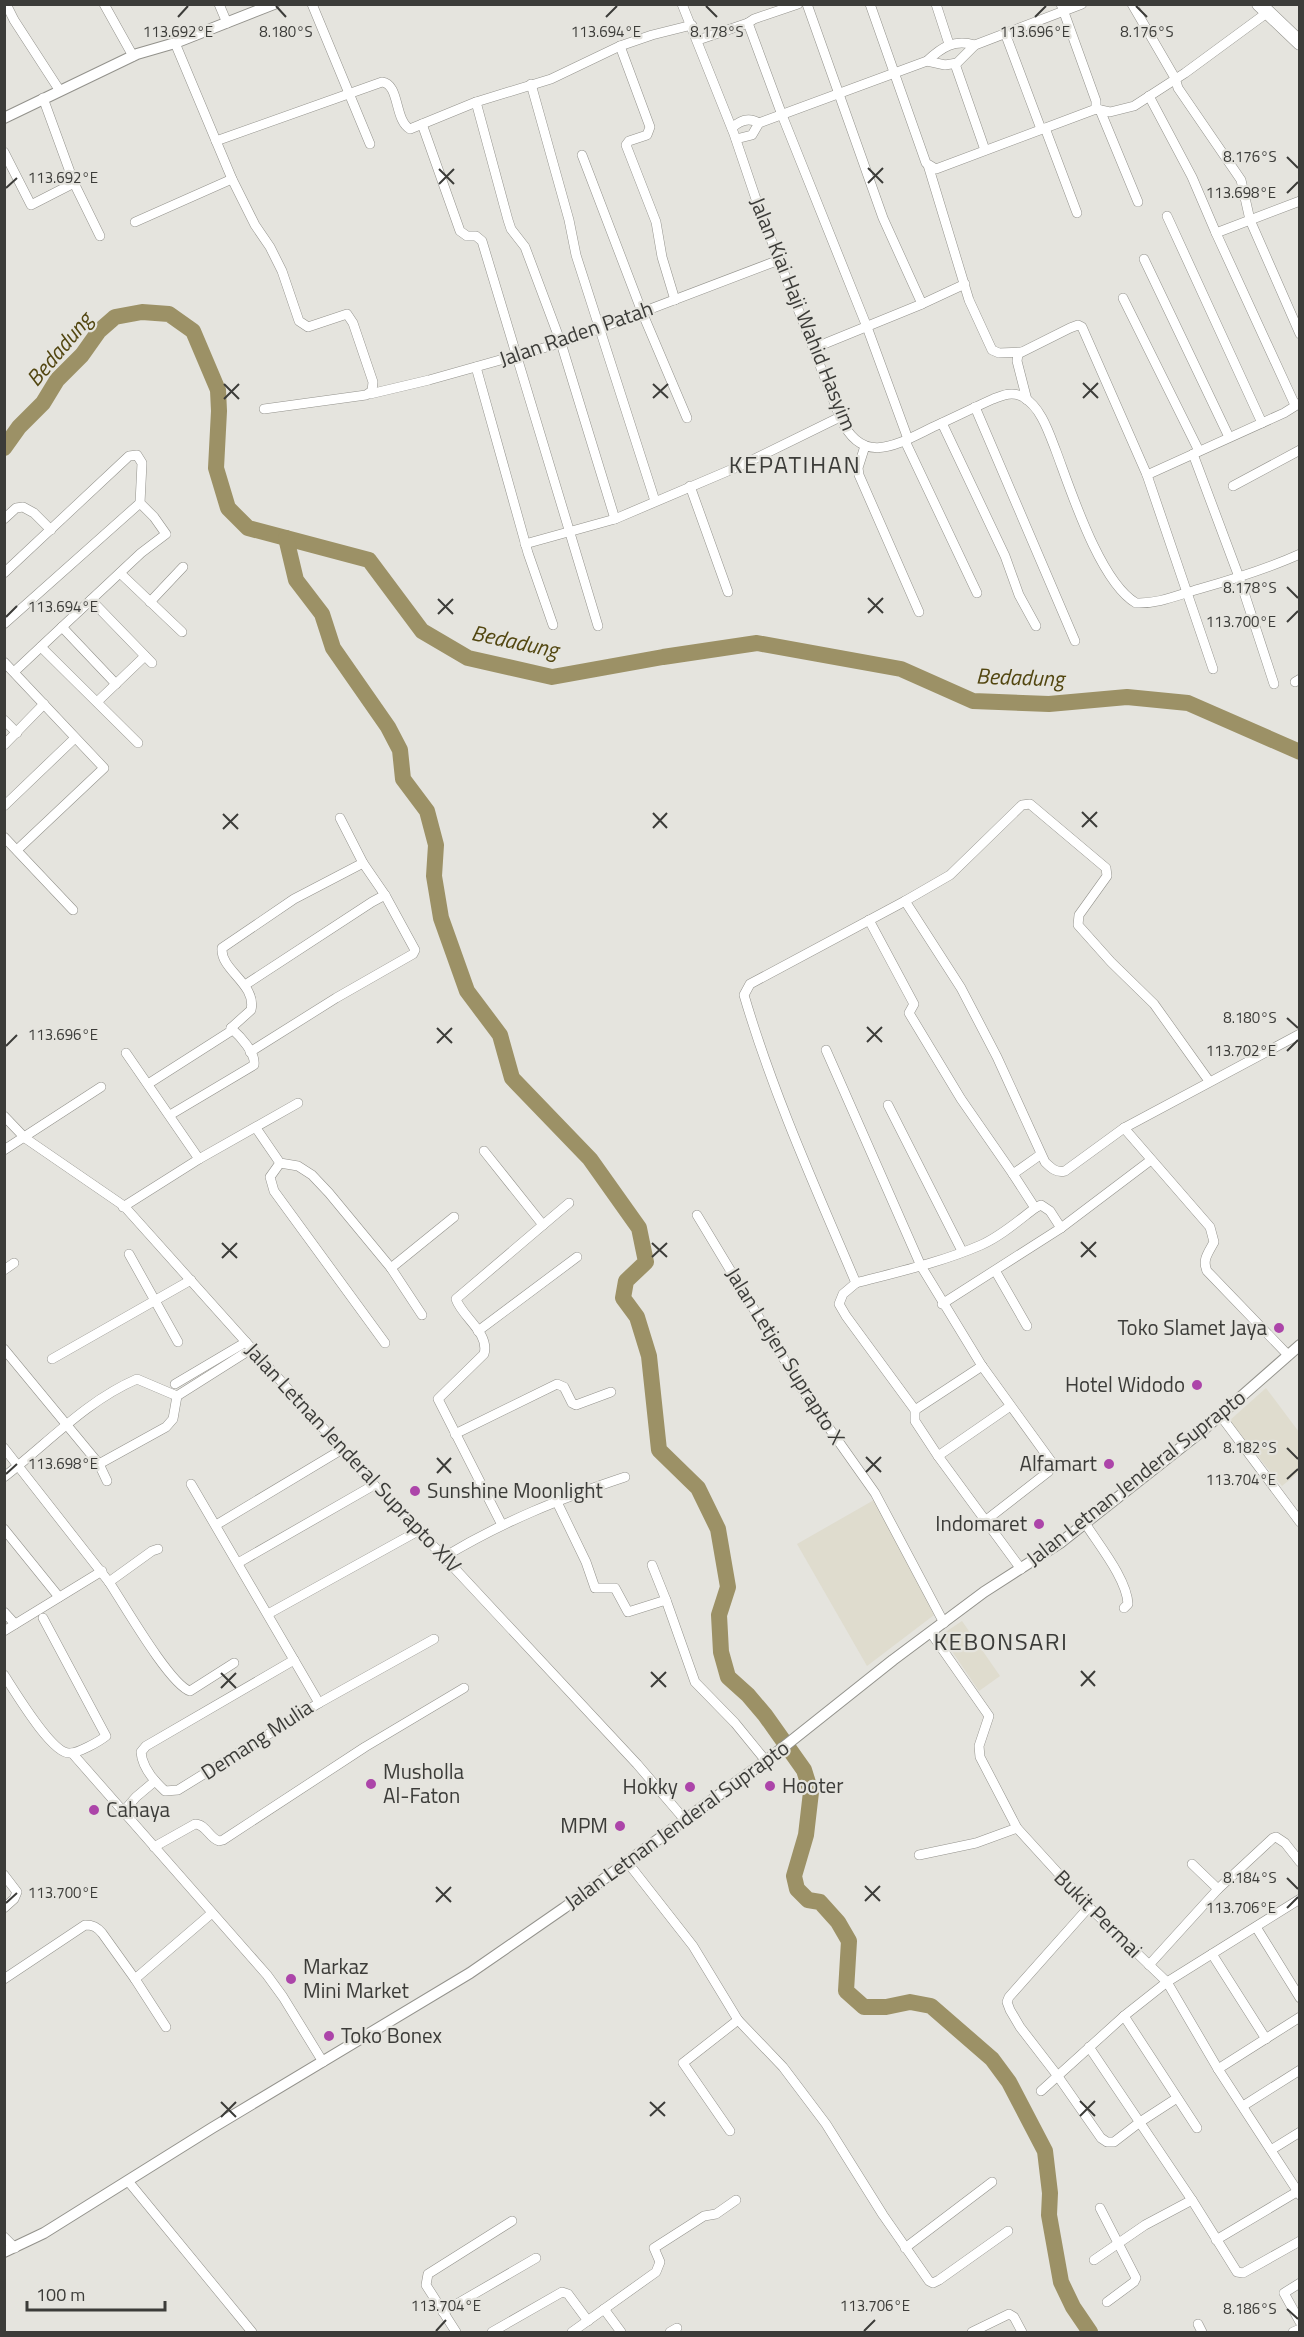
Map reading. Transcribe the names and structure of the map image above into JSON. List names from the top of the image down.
{
  "streets": {
    "main road": ["Jalan Letnan Jenderal Suprapto"],
    "street": [
      "Jalan Kiai Haji Wahid Hasyim",
      "Jalan Raden Patah",
      "Jalan Letjen Suprapto X",
      "Jalan Letnan Jenderal Suprapto XIV",
      "Demang Mulia",
      "Bukit Permai"
    ]
  },
  "crossings": [
    ["Jalan Kiai Haji Wahid Hasyim", "Jalan Raden Patah"],
    ["Jalan Letjen Suprapto X", "Jalan Letnan Jenderal Suprapto"],
    ["Jalan Letnan Jenderal Suprapto XIV", "Jalan Letnan Jenderal Suprapto"],
    ["Jalan Letnan Jenderal Suprapto", "Bukit Permai"]
  ],
  "districts": ["KEPATIHAN", "KEBONSARI"],
  "water": ["Bedadung"],
  "places": [
    "Toko Slamet Jaya",
    "Hotel Widodo",
    "Alfamart",
    "Sunshine Moonlight",
    "Indomaret",
    "Musholla Al-Faton",
    "Hooter",
    "Hokky",
    "Cahaya",
    "MPM",
    "Markaz Mini Market",
    "Toko Bonex"
  ],
  "scale_bar": "100 m",
  "coordinates": [
    "113.692°E",
    "8.180°S",
    "113.694°E",
    "8.178°S",
    "113.696°E",
    "8.176°S",
    "113.698°E",
    "113.700°E",
    "113.702°E",
    "8.182°S",
    "113.704°E",
    "8.184°S",
    "113.706°E",
    "8.186°S"
  ]
}
